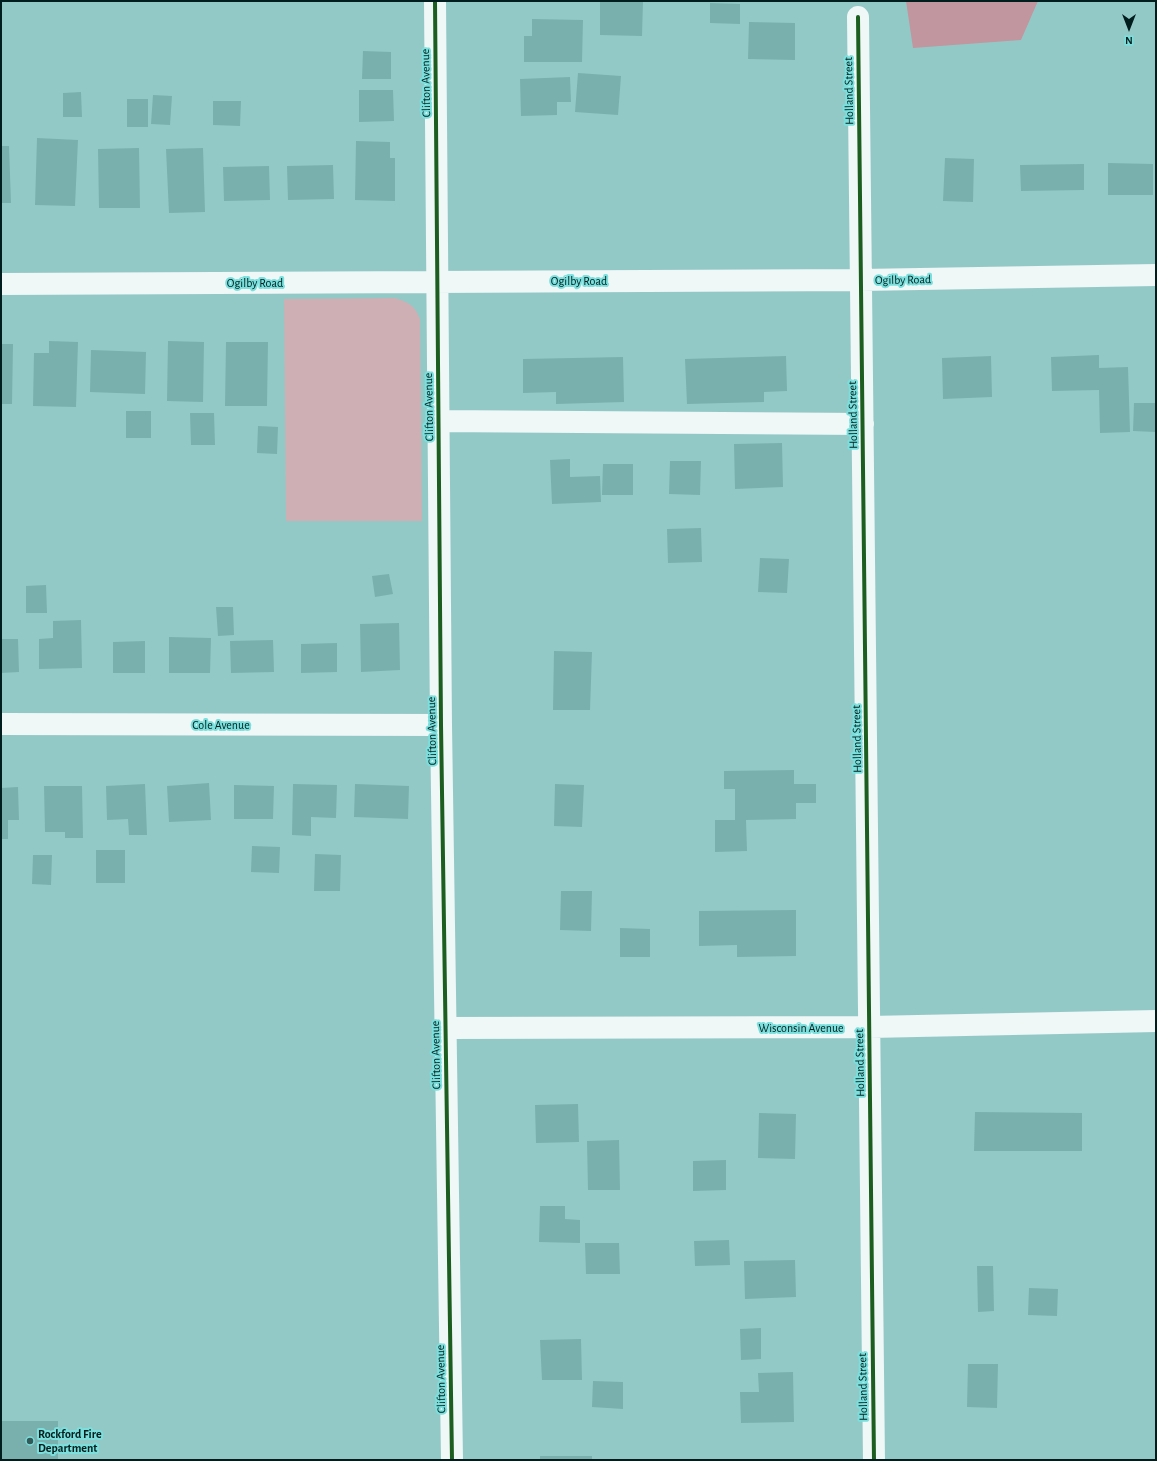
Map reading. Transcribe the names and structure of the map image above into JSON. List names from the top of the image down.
{
  "streets": {
    "street": [
      "Clifton Avenue",
      "Holland Street",
      "Ogilby Road",
      "Cole Avenue",
      "Wisconsin Avenue"
    ]
  },
  "crossings": [
    ["Clifton Avenue", "Ogilby Road"],
    ["Clifton Avenue", "Cole Avenue"],
    ["Clifton Avenue", "Wisconsin Avenue"],
    ["Holland Street", "Ogilby Road"],
    ["Holland Street", "Wisconsin Avenue"]
  ],
  "places": ["Rockford Fire Department"],
  "north": "bottom"
}
